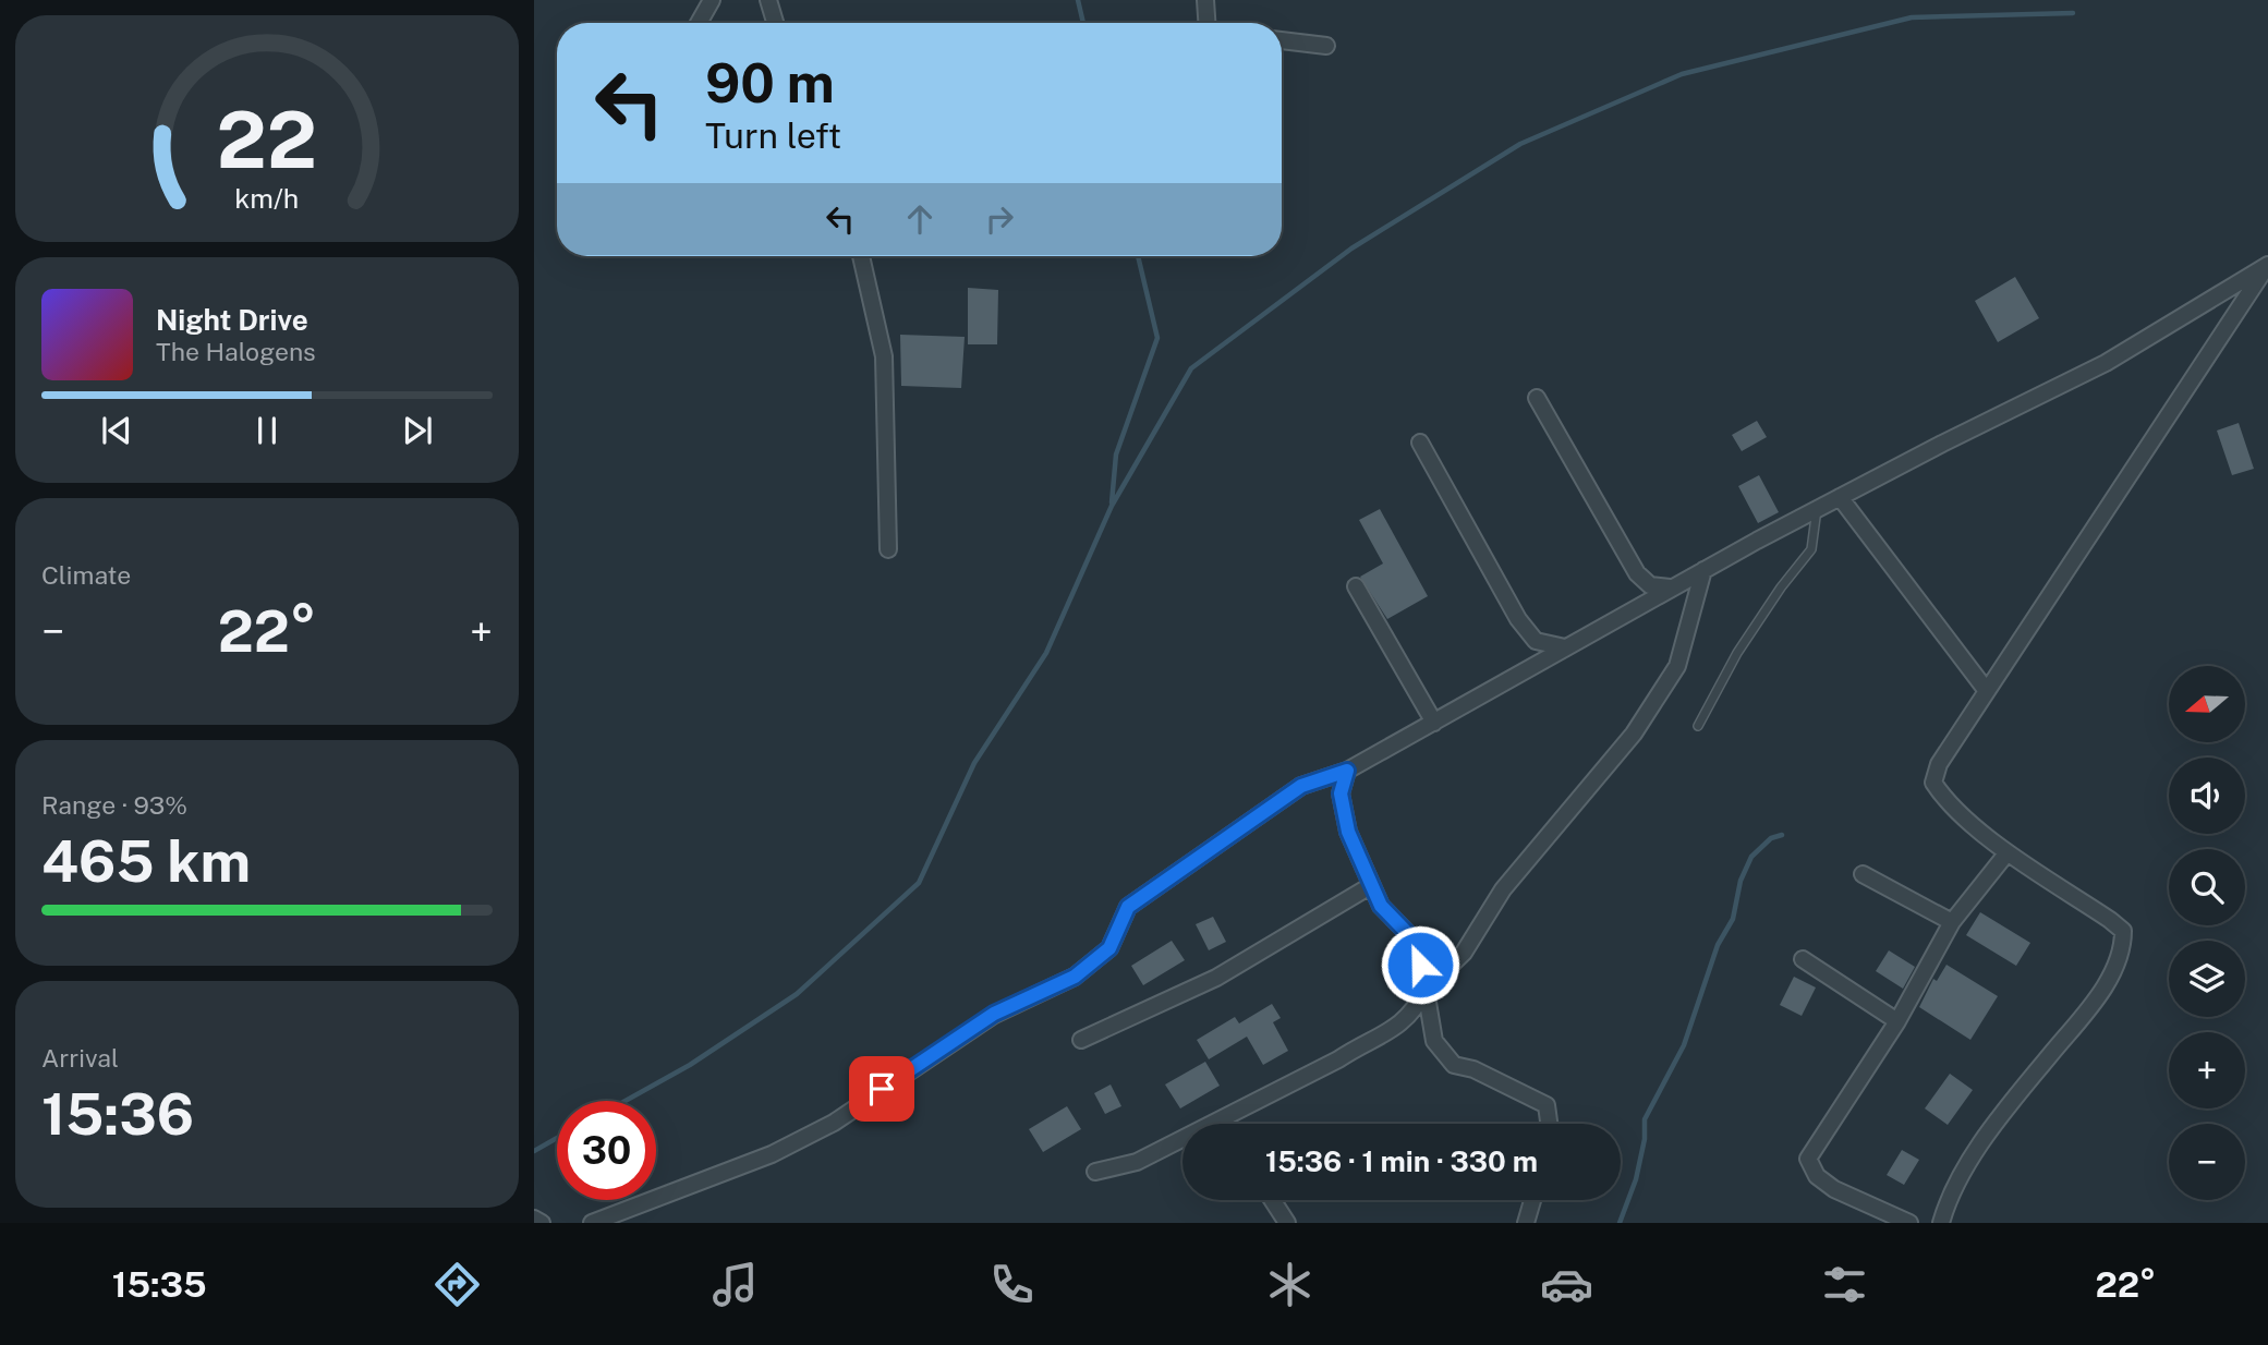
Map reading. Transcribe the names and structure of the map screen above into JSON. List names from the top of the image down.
{
  "north": "left",
  "page": {
    "turn": ["90 m", "Turn left"],
    "song": ["Night Drive", "The Halogens"],
    "tile": [
      "Climate",
      ["Range · 93%", "465 km"],
      ["Arrival", "15:36"]
    ],
    "heat": ["−", "22°", "+"],
    "map_buttons": ["+", "−"],
    "limit": "30",
    "trip": "15:36 · 1 min · 330 m",
    "tabs": ["15:35", "22°"],
    "gauge": ["22", "km/h"]
  }
}
